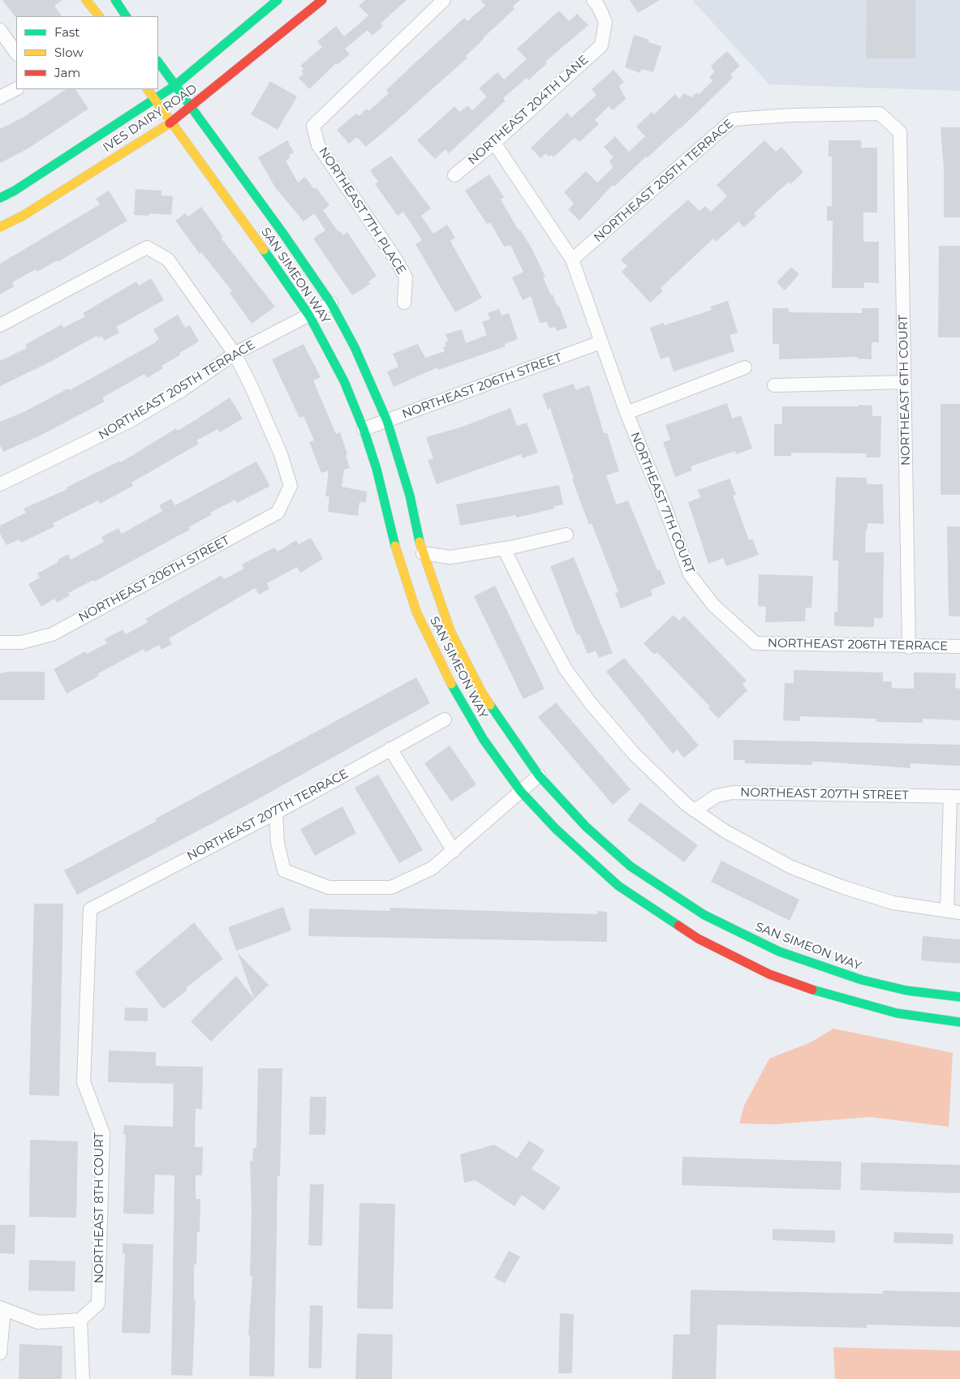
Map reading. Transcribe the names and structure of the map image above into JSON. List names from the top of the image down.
{
  "streets": {
    "street": [
      "NORTHEAST 204TH LANE",
      "IVES DAIRY ROAD",
      "NORTHEAST 205TH TERRACE",
      "NORTHEAST 7TH PLACE",
      "SAN SIMEON WAY",
      "NORTHEAST 206TH STREET",
      "NORTHEAST 6TH COURT",
      "NORTHEAST 7TH COURT",
      "NORTHEAST 206TH TERRACE",
      "NORTHEAST 207TH STREET",
      "NORTHEAST 207TH TERRACE",
      "NORTHEAST 8TH COURT"
    ]
  },
  "crossings": [
    ["IVES DAIRY ROAD", "SAN SIMEON WAY"],
    ["NORTHEAST 205TH TERRACE", "SAN SIMEON WAY"],
    ["NORTHEAST 205TH TERRACE", "NORTHEAST 206TH STREET"],
    ["NORTHEAST 205TH TERRACE", "NORTHEAST 6TH COURT"],
    ["NORTHEAST 205TH TERRACE", "NORTHEAST 7TH COURT"],
    ["SAN SIMEON WAY", "NORTHEAST 206TH STREET"],
    ["NORTHEAST 206TH STREET", "NORTHEAST 7TH COURT"],
    ["NORTHEAST 6TH COURT", "NORTHEAST 206TH TERRACE"],
    ["NORTHEAST 7TH COURT", "NORTHEAST 206TH TERRACE"],
    ["NORTHEAST 207TH TERRACE", "NORTHEAST 8TH COURT"]
  ],
  "legend": ["Fast", "Slow", "Jam"]
}
